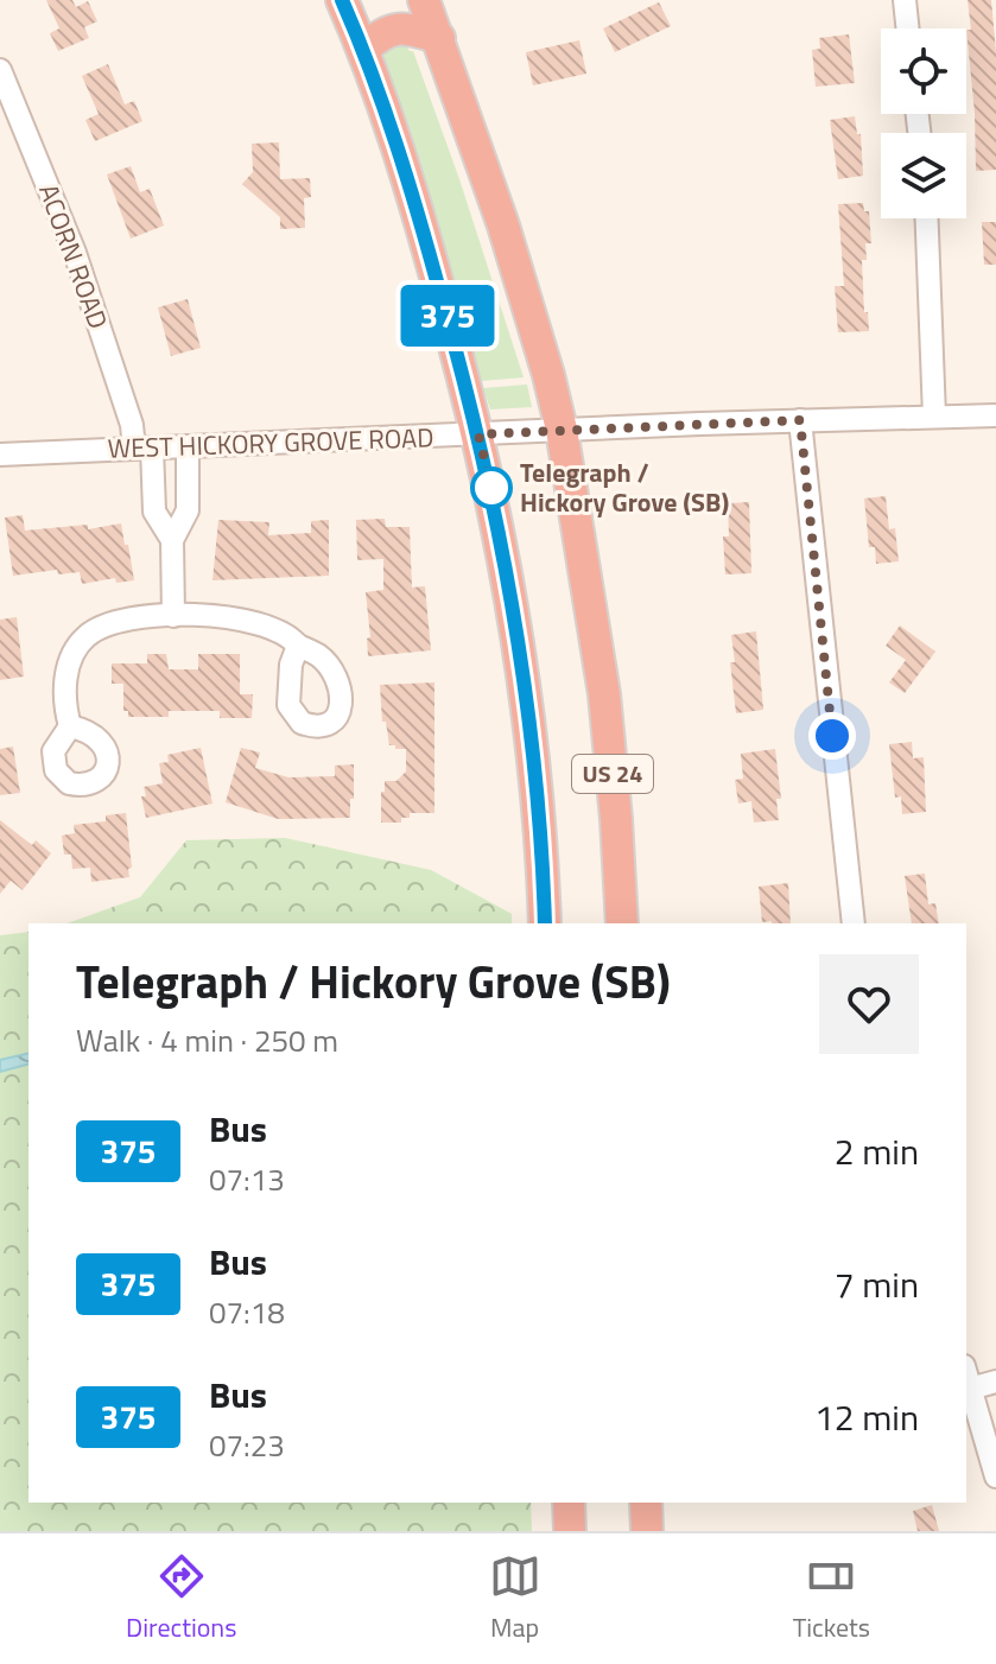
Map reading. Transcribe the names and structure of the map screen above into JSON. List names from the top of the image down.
{
  "streets": {
    "highway": ["US 24"],
    "street": ["ACORN ROAD", "WEST HICKORY GROVE ROAD"]
  },
  "crossings": [
    ["ACORN ROAD", "WEST HICKORY GROVE ROAD"],
    ["WEST HICKORY GROVE ROAD", "US 24"]
  ],
  "places": ["Telegraph / Hickory Grove (SB)"],
  "lines": ["bus line 375"],
  "page": {
    "on_map": "375",
    "heading": ["Telegraph / Hickory Grove (SB)", "Walk · 4 min · 250 m"],
    "list": [
      {
        "mark": "375",
        "name": "Bus",
        "note": "07:13",
        "value": "2 min"
      },
      {
        "mark": "375",
        "name": "Bus",
        "note": "07:18",
        "value": "7 min"
      },
      {
        "mark": "375",
        "name": "Bus",
        "note": "07:23",
        "value": "12 min"
      }
    ],
    "tabs": ["Directions", "Map", "Tickets"]
  }
}
